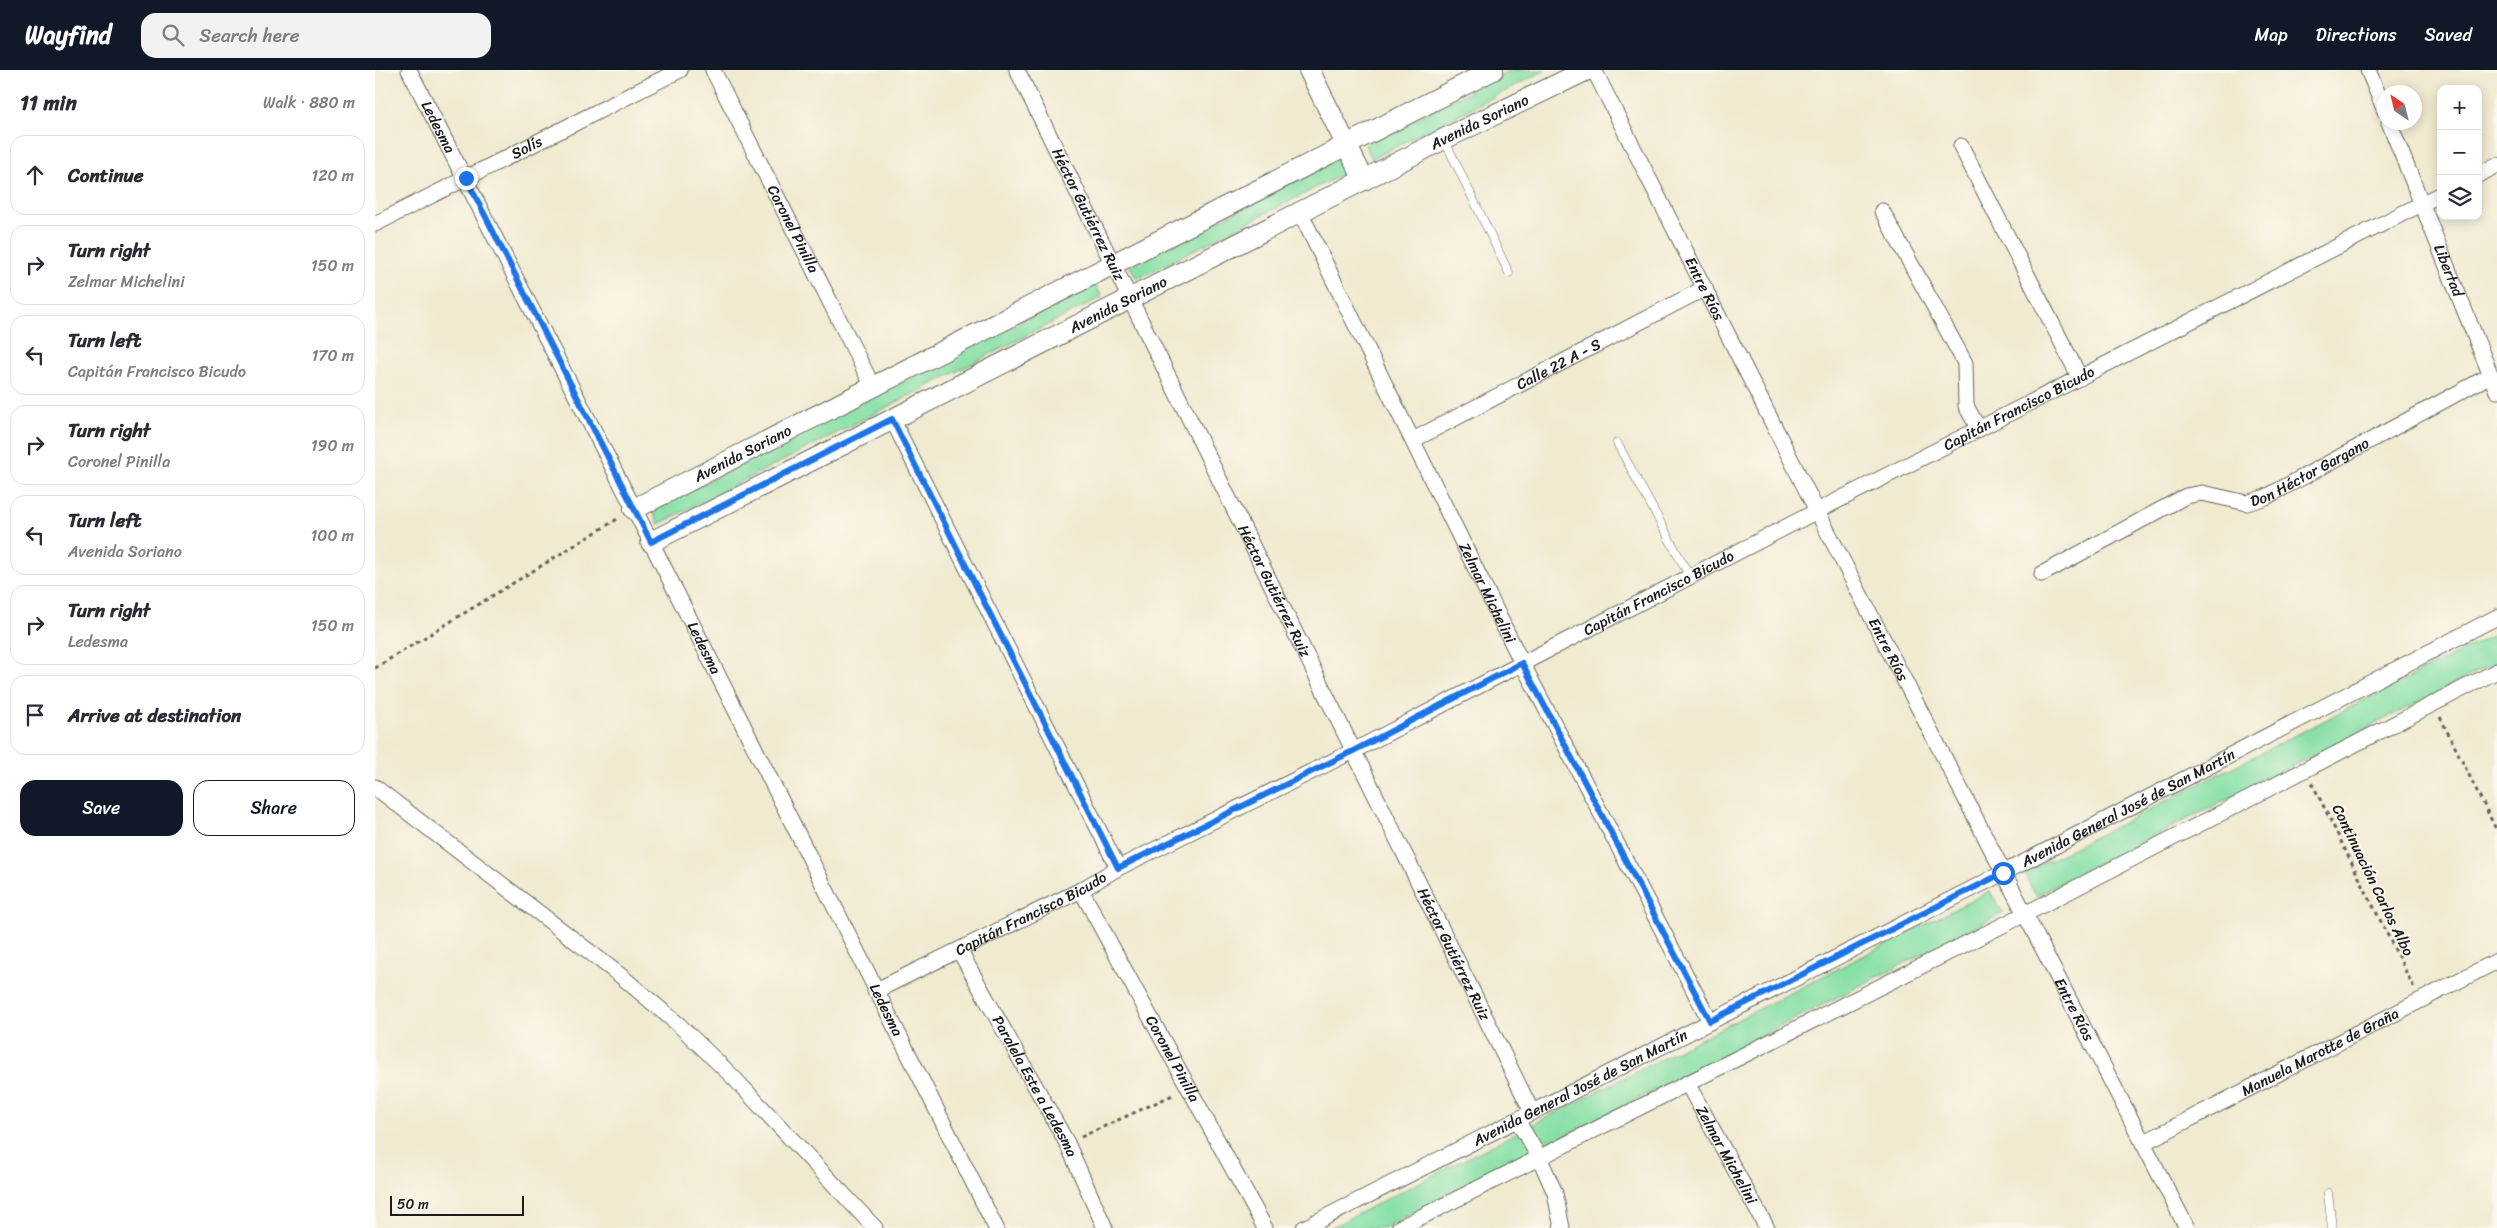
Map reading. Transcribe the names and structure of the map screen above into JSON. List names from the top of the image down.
{
  "streets": {
    "street": [
      "Avenida Soriano",
      "Ledesma",
      "Solís",
      "Héctor Gutiérrez Ruiz",
      "Coronel Pinilla",
      "Libertad",
      "Entre Ríos",
      "Calle 22 A - S",
      "Capitán Francisco Bicudo",
      "Don Héctor Gargano",
      "Zelmar Michelini",
      "Avenida General José de San Martín",
      "Manuela Marotte de Graña",
      "Paralela Este a Ledesma"
    ],
    "path": ["Continuación Carlos Albo"]
  },
  "crossings": [
    ["Avenida Soriano", "Ledesma"],
    ["Avenida Soriano", "Héctor Gutiérrez Ruiz"],
    ["Avenida Soriano", "Coronel Pinilla"],
    ["Avenida Soriano", "Zelmar Michelini"],
    ["Ledesma", "Solís"],
    ["Ledesma", "Capitán Francisco Bicudo"],
    ["Héctor Gutiérrez Ruiz", "Capitán Francisco Bicudo"],
    ["Héctor Gutiérrez Ruiz", "Avenida General José de San Martín"],
    ["Coronel Pinilla", "Capitán Francisco Bicudo"],
    ["Libertad", "Capitán Francisco Bicudo"],
    ["Libertad", "Don Héctor Gargano"],
    ["Entre Ríos", "Calle 22 A - S"],
    ["Entre Ríos", "Capitán Francisco Bicudo"],
    ["Entre Ríos", "Avenida General José de San Martín"],
    ["Entre Ríos", "Manuela Marotte de Graña"],
    ["Calle 22 A - S", "Zelmar Michelini"],
    ["Capitán Francisco Bicudo", "Zelmar Michelini"],
    ["Capitán Francisco Bicudo", "Paralela Este a Ledesma"],
    ["Zelmar Michelini", "Avenida General José de San Martín"],
    ["Continuación Carlos Albo", "Manuela Marotte de Graña"]
  ],
  "scale_bar": "50 m",
  "north": "top left",
  "page": {
    "header": "Wayfind",
    "search": "Search here",
    "nav": ["Map", "Directions", "Saved"],
    "heading": ["11 min", "Walk · 880 m"],
    "map_buttons": ["+", "−"],
    "list": [
      ["Continue", "120 m"],
      ["Turn right", "Zelmar Michelini", "150 m"],
      ["Turn left", "Capitán Francisco Bicudo", "170 m"],
      ["Turn right", "Coronel Pinilla", "190 m"],
      ["Turn left", "Avenida Soriano", "100 m"],
      ["Turn right", "Ledesma", "150 m"],
      "Arrive at destination"
    ],
    "buttons": ["Save", "Share"],
    "scale": "50 m"
  }
}
